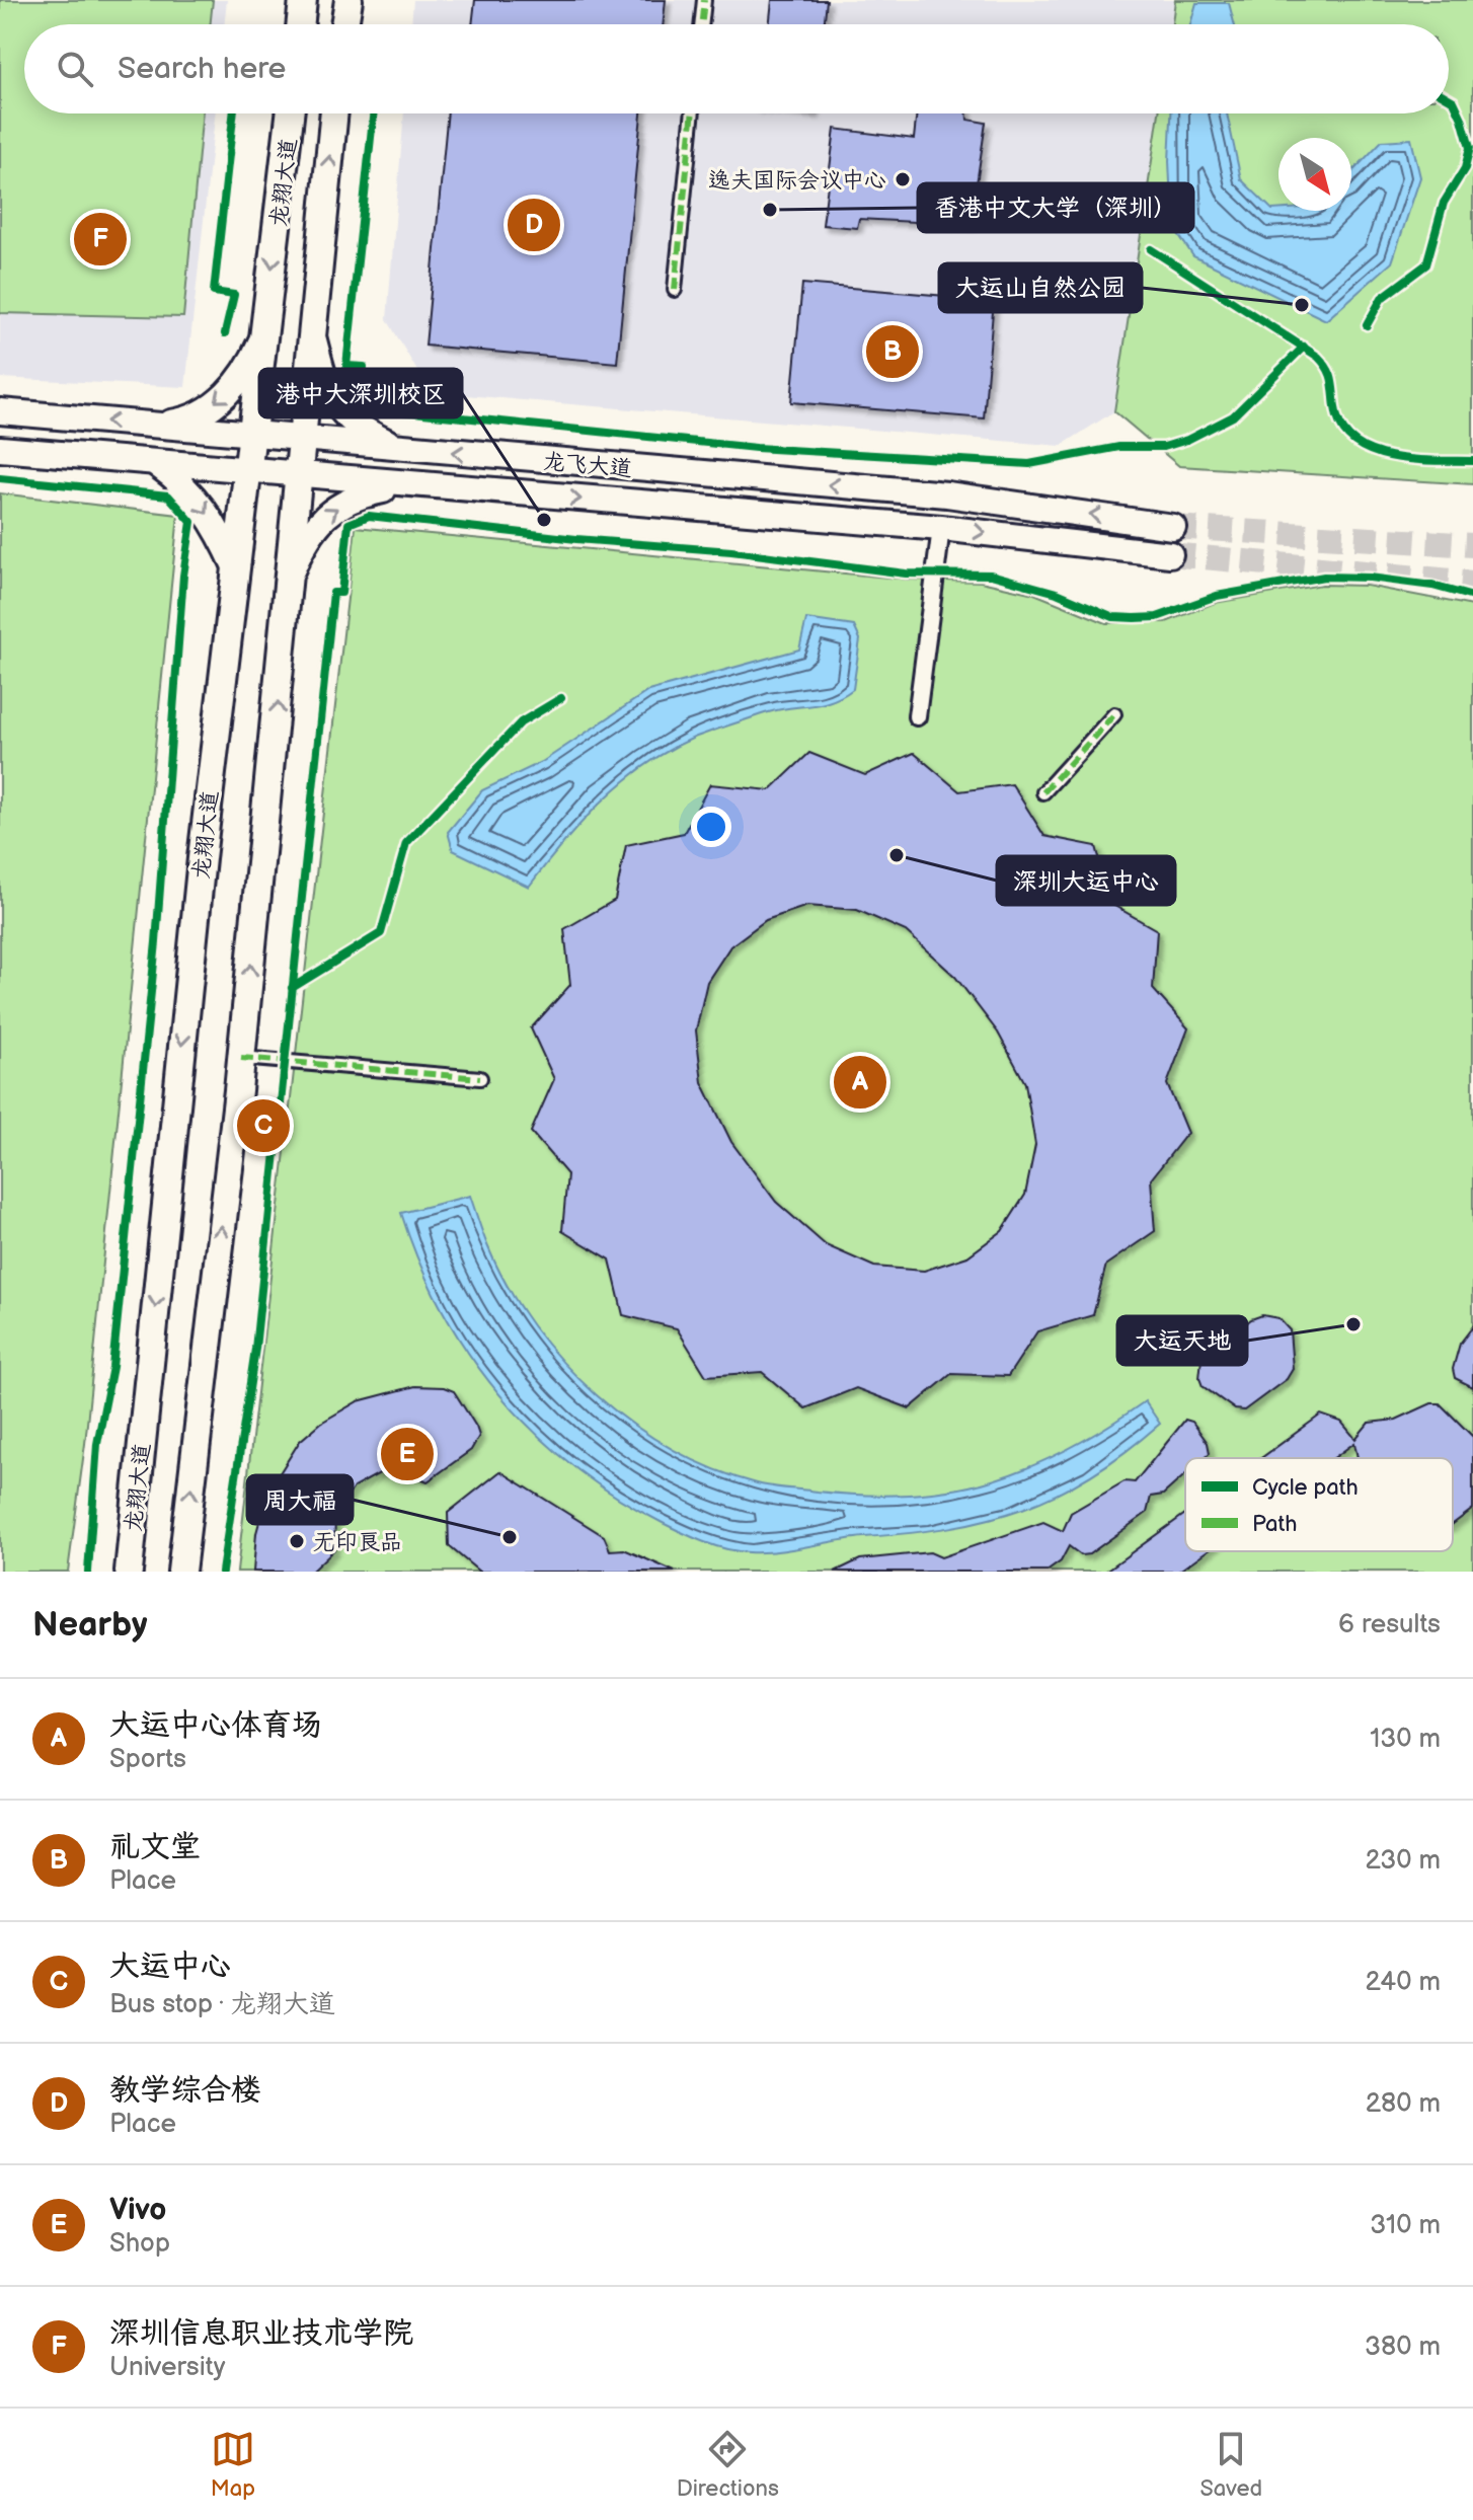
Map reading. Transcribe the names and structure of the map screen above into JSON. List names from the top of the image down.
{
  "streets": {
    "main road": ["龙翔大道", "龙飞大道"]
  },
  "crossings": [
    ["龙翔大道", "龙飞大道"]
  ],
  "places": [
    "逸夫国际会议中心",
    "香港中文大学（深圳）",
    "大运山自然公园",
    "港中大深圳校区",
    "深圳大运中心",
    "大运天地",
    "周大福",
    "无印良品"
  ],
  "legend": ["Cycle path", "Path"],
  "north": "bottom right",
  "page": {
    "search": "Search here",
    "pins": [
      "D",
      "F",
      "B",
      "A",
      "C",
      "E"
    ],
    "heading": ["Nearby", "6 results"],
    "list": [
      {
        "mark": "A",
        "name": "大运中心体育场",
        "note": "Sports",
        "value": "130 m"
      },
      {
        "mark": "B",
        "name": "礼文堂",
        "note": "Place",
        "value": "230 m"
      },
      {
        "mark": "C",
        "name": "大运中心",
        "note": "Bus stop · 龙翔大道",
        "value": "240 m"
      },
      {
        "mark": "D",
        "name": "教学综合楼",
        "note": "Place",
        "value": "280 m"
      },
      {
        "mark": "E",
        "name": "Vivo",
        "note": "Shop",
        "value": "310 m"
      },
      {
        "mark": "F",
        "name": "深圳信息职业技术学院",
        "note": "University",
        "value": "380 m"
      }
    ],
    "nav": ["Map", "Directions", "Saved"]
  }
}
